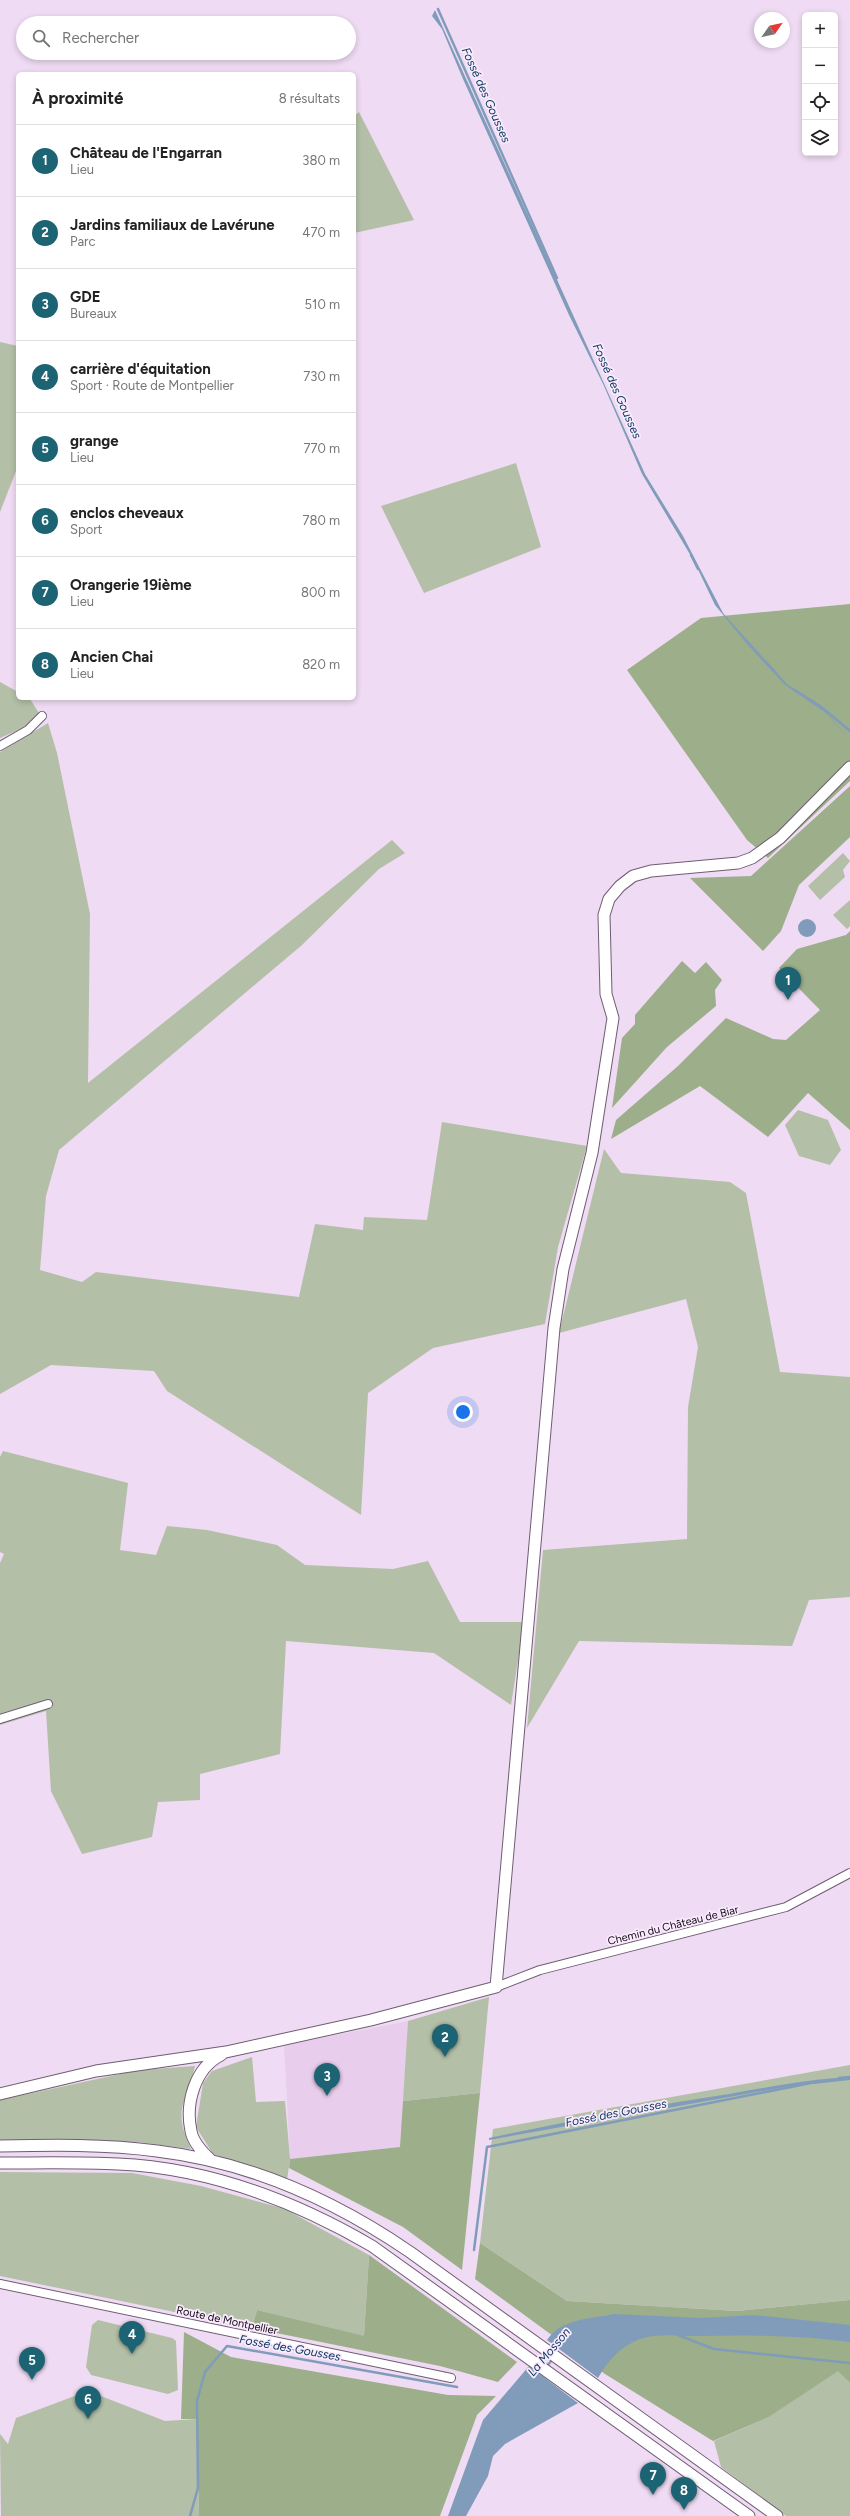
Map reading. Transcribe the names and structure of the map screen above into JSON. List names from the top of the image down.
{
  "streets": {
    "street": ["Chemin du Château de Biar", "Route de Montpellier"]
  },
  "water": ["Fossé des Gousses", "La Mosson"],
  "north": "top right",
  "page": {
    "map_buttons": ["+", "−"],
    "search": "Rechercher",
    "heading": ["À proximité", "8 résultats"],
    "list": [
      {
        "mark": "1",
        "name": "Château de l'Engarran",
        "note": "Lieu",
        "value": "380 m"
      },
      {
        "mark": "2",
        "name": "Jardins familiaux de Lavérune",
        "note": "Parc",
        "value": "470 m"
      },
      {
        "mark": "3",
        "name": "GDE",
        "note": "Bureaux",
        "value": "510 m"
      },
      {
        "mark": "4",
        "name": "carrière d'équitation",
        "note": "Sport · Route de Montpellier",
        "value": "730 m"
      },
      {
        "mark": "5",
        "name": "grange",
        "note": "Lieu",
        "value": "770 m"
      },
      {
        "mark": "6",
        "name": "enclos cheveaux",
        "note": "Sport",
        "value": "780 m"
      },
      {
        "mark": "7",
        "name": "Orangerie 19ième",
        "note": "Lieu",
        "value": "800 m"
      },
      {
        "mark": "8",
        "name": "Ancien Chai",
        "note": "Lieu",
        "value": "820 m"
      }
    ],
    "pins": [
      "1",
      "2",
      "3",
      "4",
      "5",
      "6",
      "7",
      "8"
    ]
  }
}
